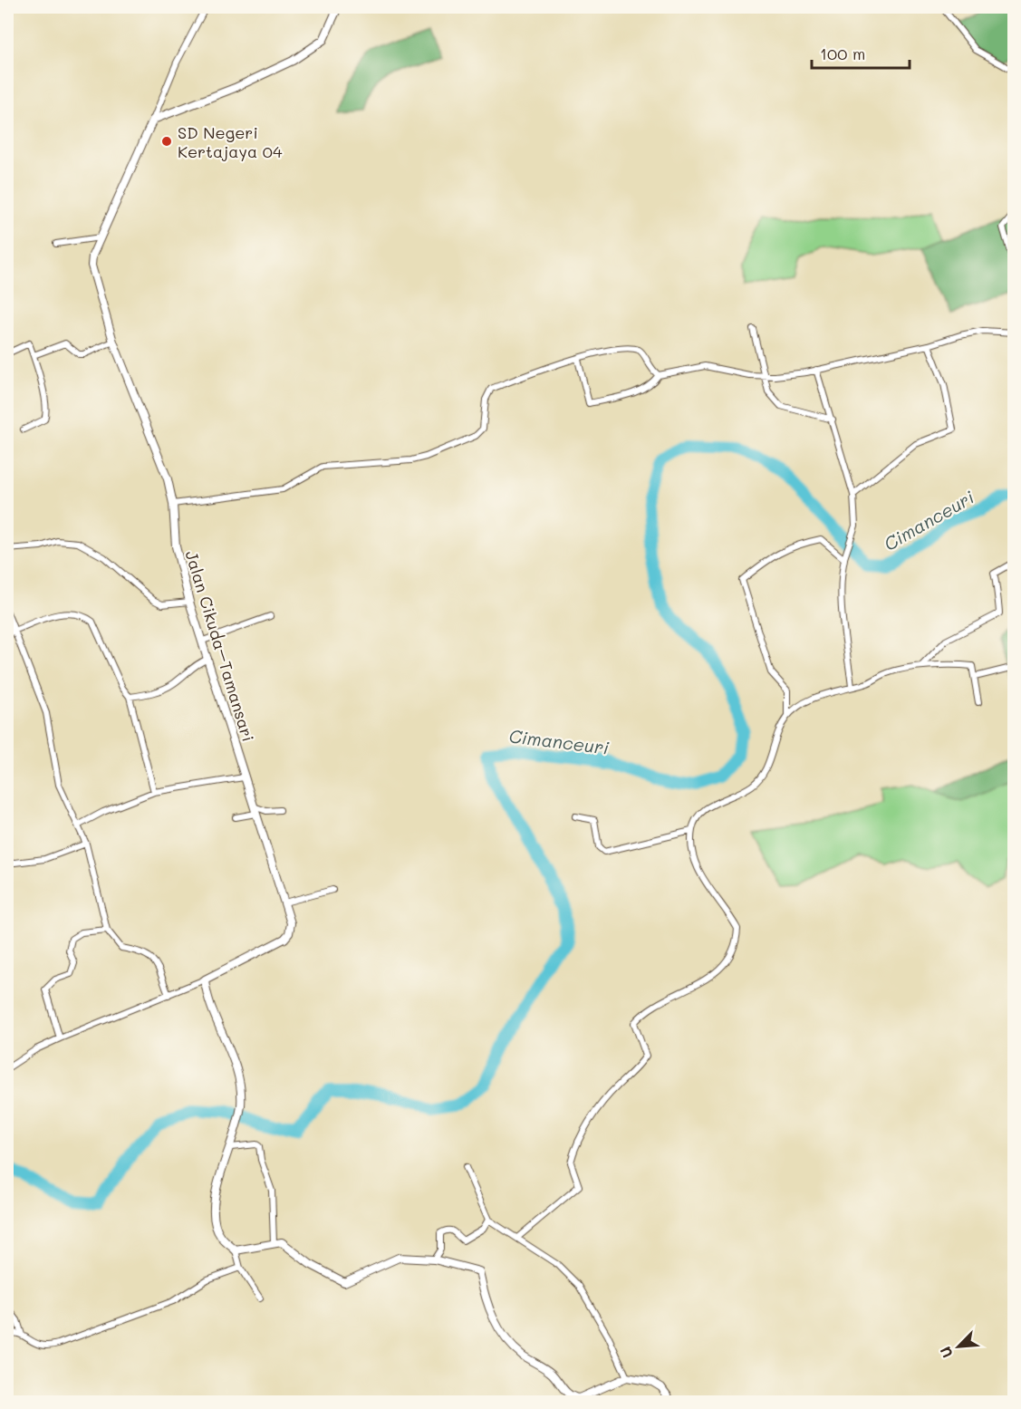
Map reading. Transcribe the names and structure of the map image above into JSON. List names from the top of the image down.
{
  "streets": {
    "street": ["Jalan Cikuda–Tamansari"]
  },
  "water": ["Cimanceuri"],
  "places": ["SD Negeri Kertajaya 04"],
  "scale_bar": "100 m",
  "north": "bottom left"
}
